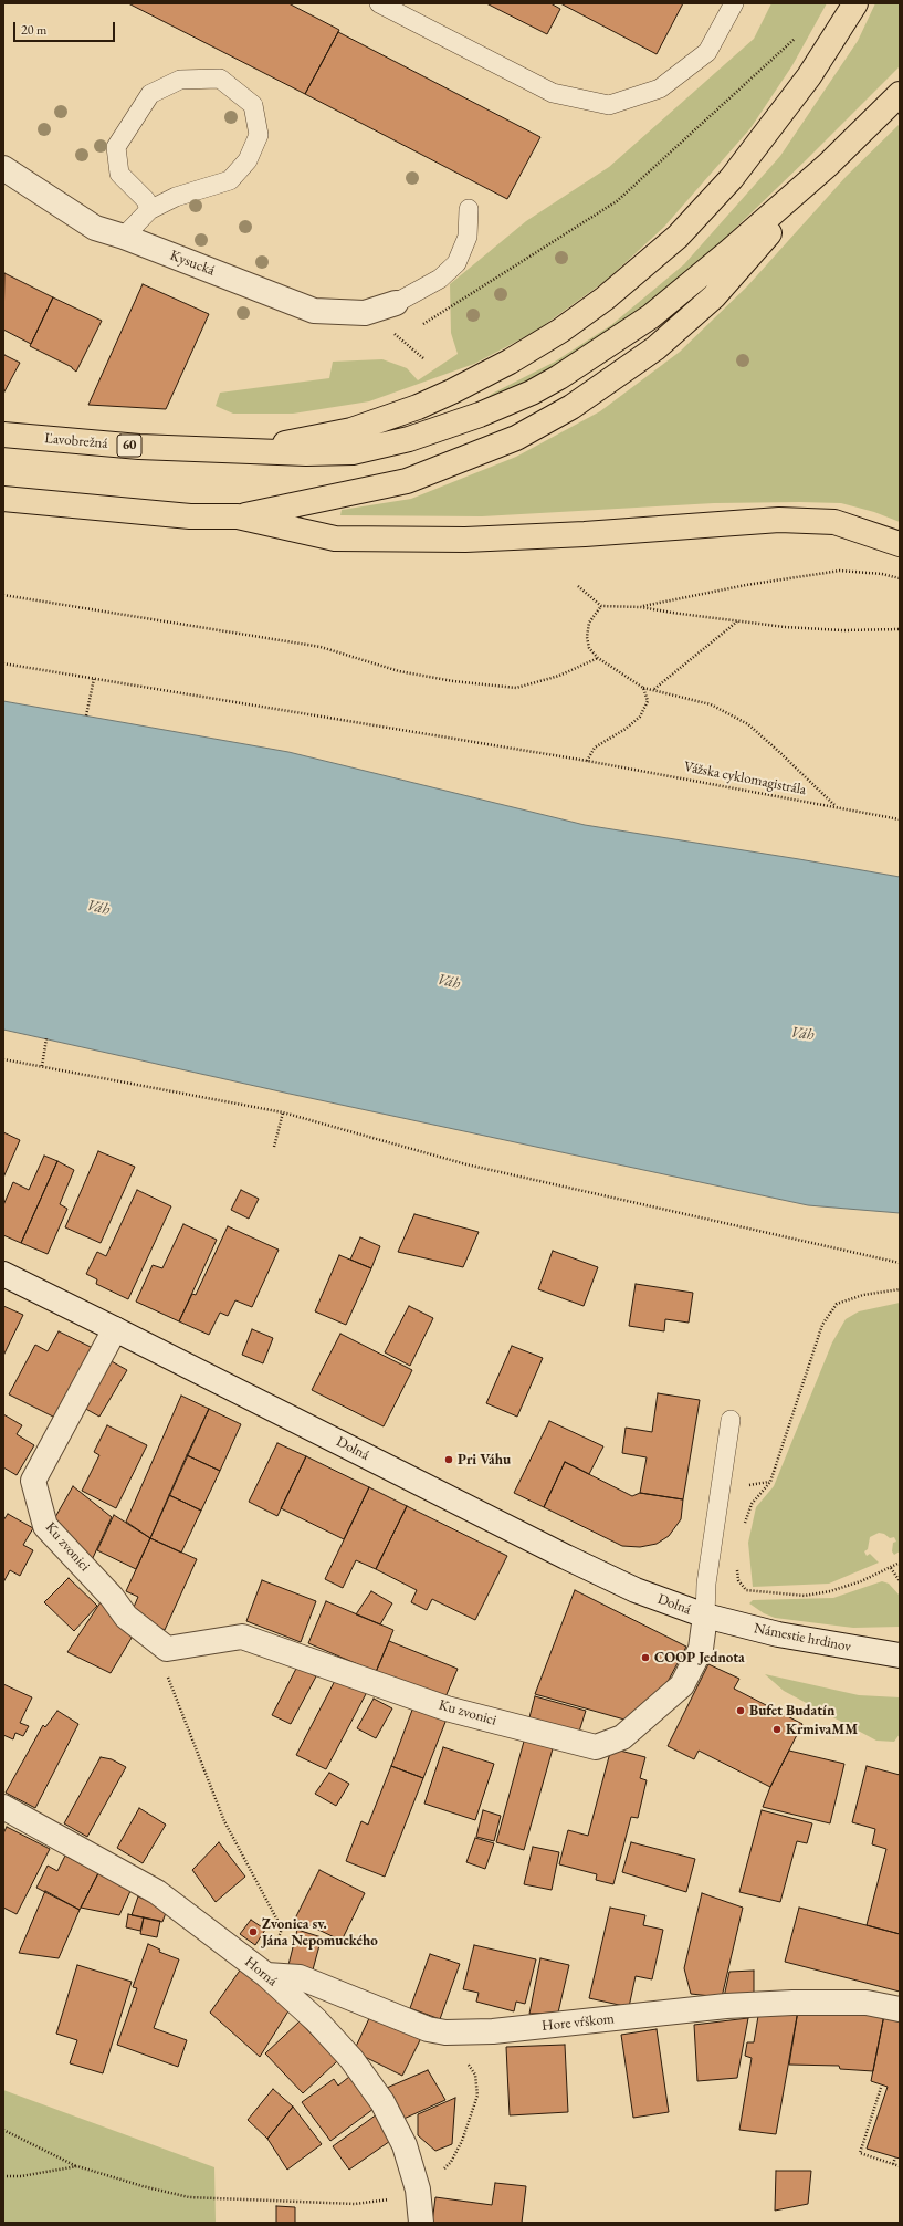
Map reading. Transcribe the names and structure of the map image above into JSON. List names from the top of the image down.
{
  "streets": {
    "main road": ["Ľavobrežná", "60"],
    "street": [
      "Kysucká",
      "Dolná",
      "Ku zvonici",
      "Námestie hrdinov",
      "Horná",
      "Hore vŕškom"
    ],
    "path": ["Vážska cyklomagistrála"]
  },
  "crossings": [
    ["Dolná", "Ku zvonici"],
    ["Dolná", "Námestie hrdinov"],
    ["Ku zvonici", "Námestie hrdinov"],
    ["Horná", "Hore vŕškom"]
  ],
  "water": ["Váh"],
  "places": [
    "Pri Váhu",
    "COOP Jednota",
    "Bufet Budatín",
    "KrmivaMM",
    "Zvonica sv. Jána Nepomuckého"
  ],
  "scale_bar": "20 m"
}
